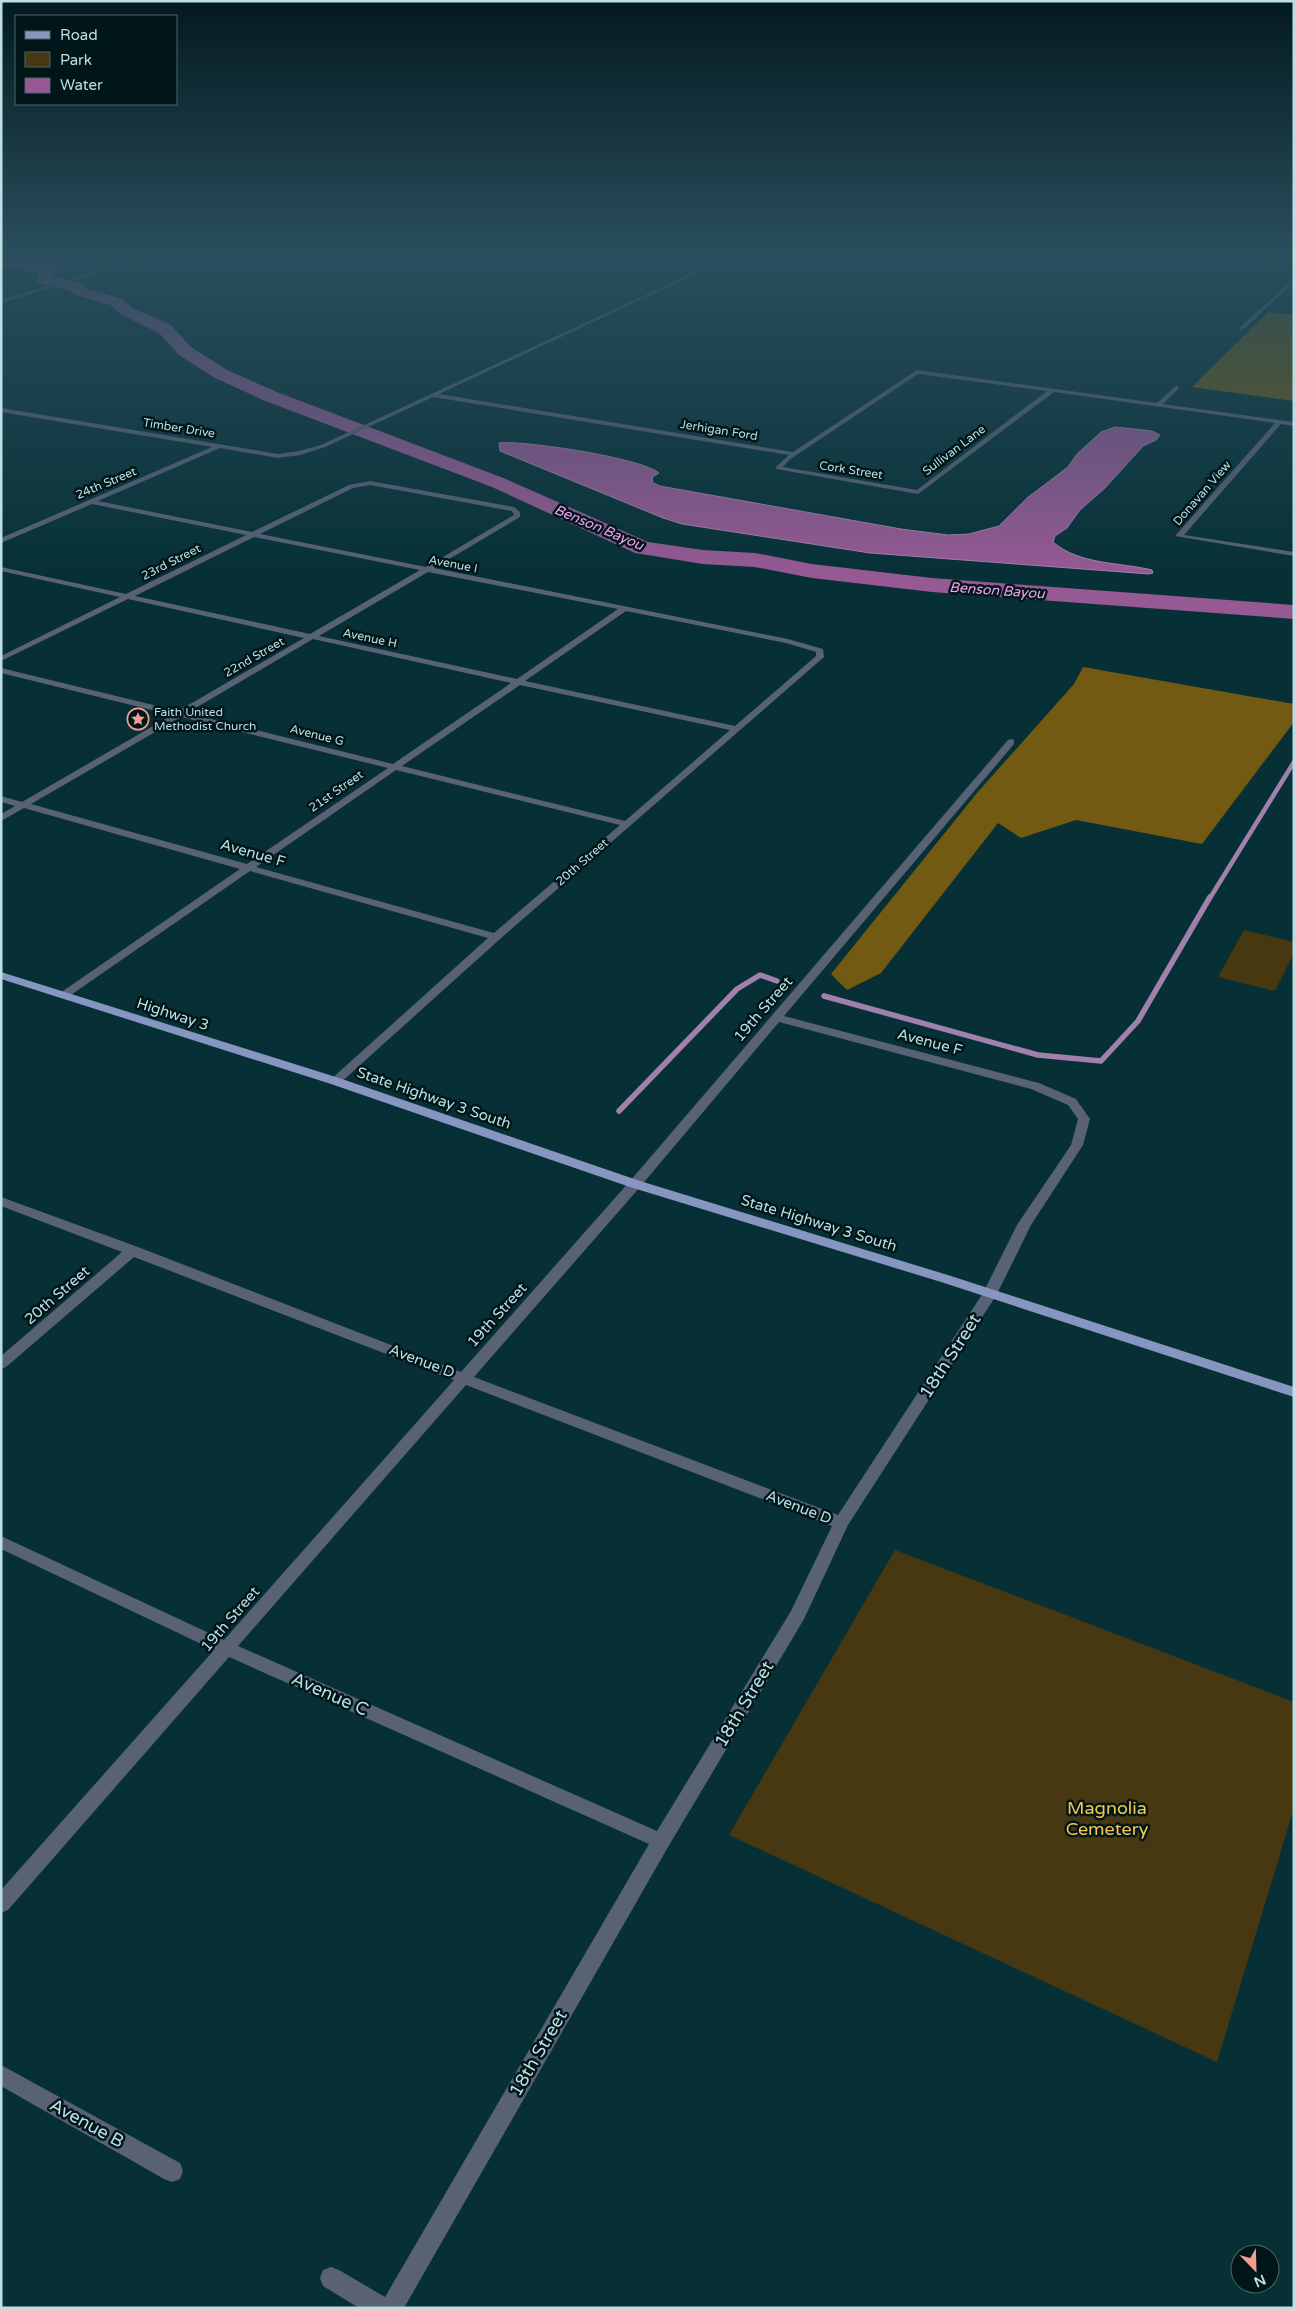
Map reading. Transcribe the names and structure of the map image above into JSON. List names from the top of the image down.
{
  "streets": {
    "main road": ["Highway 3", "State Highway 3 South"],
    "street": [
      "Timber Drive",
      "Jerhigan Ford",
      "Sullivan Lane",
      "Cork Street",
      "24th Street",
      "Donavan View",
      "23rd Street",
      "Avenue I",
      "Avenue H",
      "22nd Street",
      "Avenue G",
      "21st Street",
      "Avenue F",
      "20th Street",
      "19th Street",
      "18th Street",
      "Avenue D",
      "Avenue C",
      "Avenue B"
    ]
  },
  "crossings": [
    ["Timber Drive", "Jerhigan Ford"],
    ["Timber Drive", "24th Street"],
    ["Jerhigan Ford", "Cork Street"],
    ["Sullivan Lane", "Cork Street"],
    ["24th Street", "Avenue I"],
    ["23rd Street", "Avenue I"],
    ["23rd Street", "Avenue H"],
    ["23rd Street", "22nd Street"],
    ["Avenue I", "22nd Street"],
    ["Avenue I", "21st Street"],
    ["Avenue I", "20th Street"],
    ["Avenue H", "22nd Street"],
    ["Avenue H", "21st Street"],
    ["Avenue H", "20th Street"],
    ["22nd Street", "Avenue G"],
    ["22nd Street", "Avenue F"],
    ["Avenue G", "21st Street"],
    ["Avenue G", "20th Street"],
    ["21st Street", "Avenue F"],
    ["21st Street", "Highway 3"],
    ["Avenue F", "20th Street"],
    ["Avenue F", "19th Street"],
    ["Avenue F", "18th Street"],
    ["20th Street", "Highway 3"],
    ["20th Street", "State Highway 3 South"],
    ["20th Street", "Avenue D"],
    ["19th Street", "State Highway 3 South"],
    ["19th Street", "Avenue D"],
    ["19th Street", "Avenue C"],
    ["Highway 3", "State Highway 3 South"],
    ["State Highway 3 South", "18th Street"],
    ["18th Street", "Avenue D"],
    ["18th Street", "Avenue C"]
  ],
  "water": ["Benson Bayou"],
  "parks": ["Magnolia Cemetery"],
  "places": {
    "place": ["Faith United Methodist Church"]
  },
  "legend": ["Road", "Park", "Water"],
  "north": "bottom right"
}
